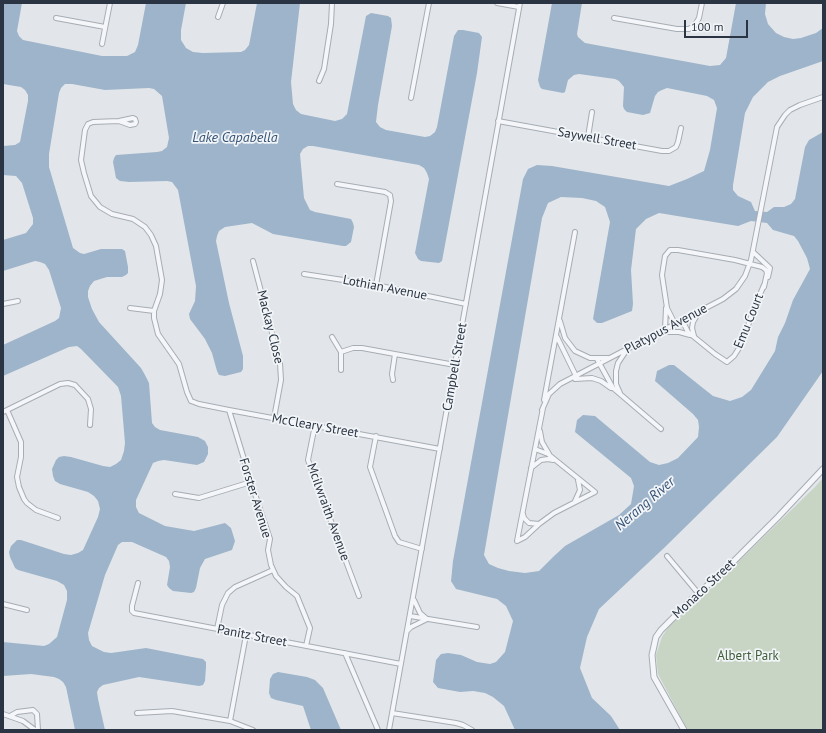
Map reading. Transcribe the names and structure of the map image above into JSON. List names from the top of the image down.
{
  "streets": {
    "street": [
      "Saywell Street",
      "Lothian Avenue",
      "Emu Court",
      "Mackay Close",
      "Platypus Avenue",
      "Campbell Street",
      "McCleary Street",
      "Forster Avenue",
      "Mcilwraith Avenue",
      "Monaco Street",
      "Panitz Street"
    ]
  },
  "crossings": [
    ["Saywell Street", "Campbell Street"],
    ["Lothian Avenue", "Campbell Street"],
    ["Emu Court", "Platypus Avenue"],
    ["Mackay Close", "McCleary Street"],
    ["Campbell Street", "McCleary Street"],
    ["Campbell Street", "Panitz Street"],
    ["McCleary Street", "Forster Avenue"],
    ["McCleary Street", "Mcilwraith Avenue"],
    ["Forster Avenue", "Panitz Street"]
  ],
  "water": ["Lake Capabella", "Nerang River"],
  "parks": ["Albert Park"],
  "scale_bar": "100 m"
}
